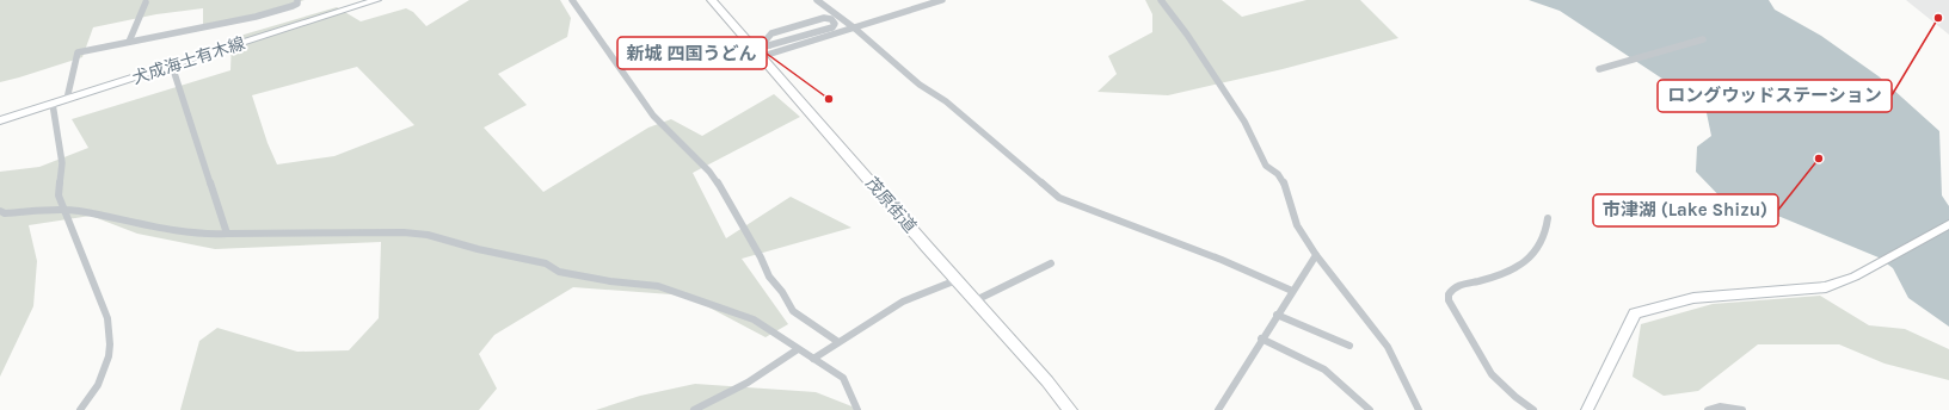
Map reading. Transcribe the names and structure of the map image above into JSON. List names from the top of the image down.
{
  "streets": {
    "main road": ["茂原街道"],
    "street": ["犬成海士有木線"]
  },
  "places": ["ロングウッドステーション", "新城 四国うどん", "市津湖 (Lake Shizu)"]
}
